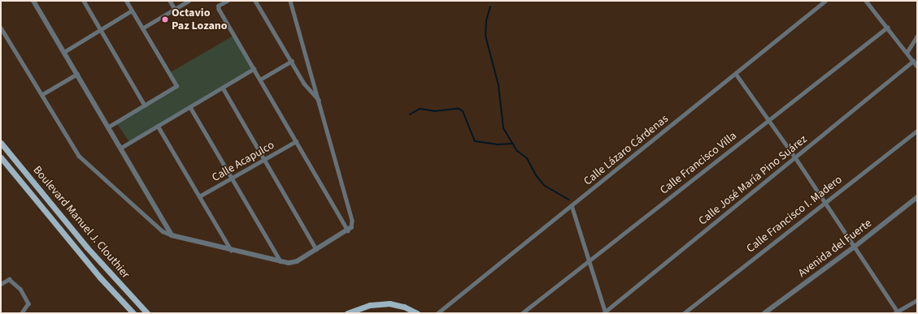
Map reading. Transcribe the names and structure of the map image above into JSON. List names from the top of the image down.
{
  "streets": {
    "main road": ["Boulevard Manuel J. Clouthier"],
    "street": [
      "Calle Lázaro Cárdenas",
      "Calle Acapulco",
      "Calle Francisco Villa",
      "Calle José María Pino Suárez",
      "Calle Francisco I. Madero",
      "Avenida del Fuerte"
    ]
  },
  "places": ["Octavio Paz Lozano"]
}
